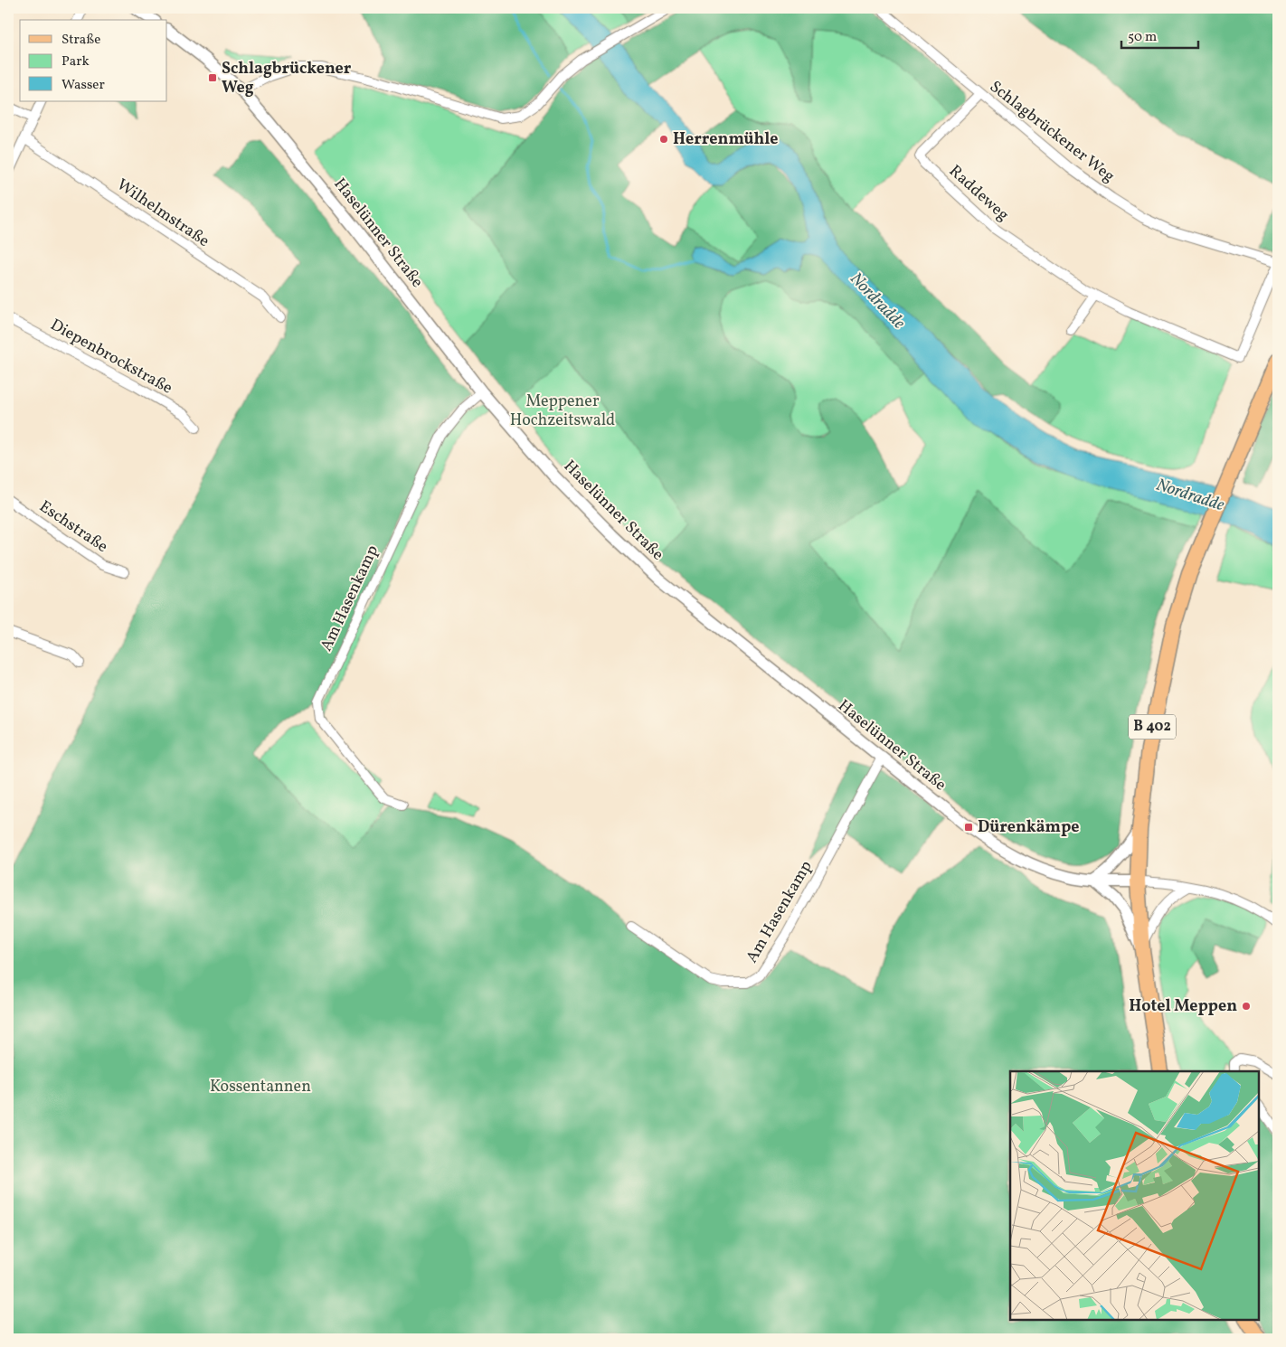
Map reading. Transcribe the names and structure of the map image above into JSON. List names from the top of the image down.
{
  "streets": {
    "main road": ["B 402"],
    "street": [
      "Schlagbrückener Weg",
      "Raddeweg",
      "Wilhelmstraße",
      "Haselünner Straße",
      "Diepenbrockstraße",
      "Eschstraße",
      "Am Hasenkamp"
    ]
  },
  "crossings": [
    ["Schlagbrückener Weg", "Raddeweg"],
    ["Haselünner Straße", "Am Hasenkamp"],
    ["Haselünner Straße", "B 402"]
  ],
  "water": ["Nordradde"],
  "parks": ["Meppener Hochzeitswald", "Kossentannen"],
  "places": {
    "transit": ["Schlagbrückener Weg", "Dürenkämpe"],
    "other": ["Herrenmühle", "Hotel Meppen"]
  },
  "legend": ["Straße", "Park", "Wasser"],
  "scale_bar": "50 m"
}
